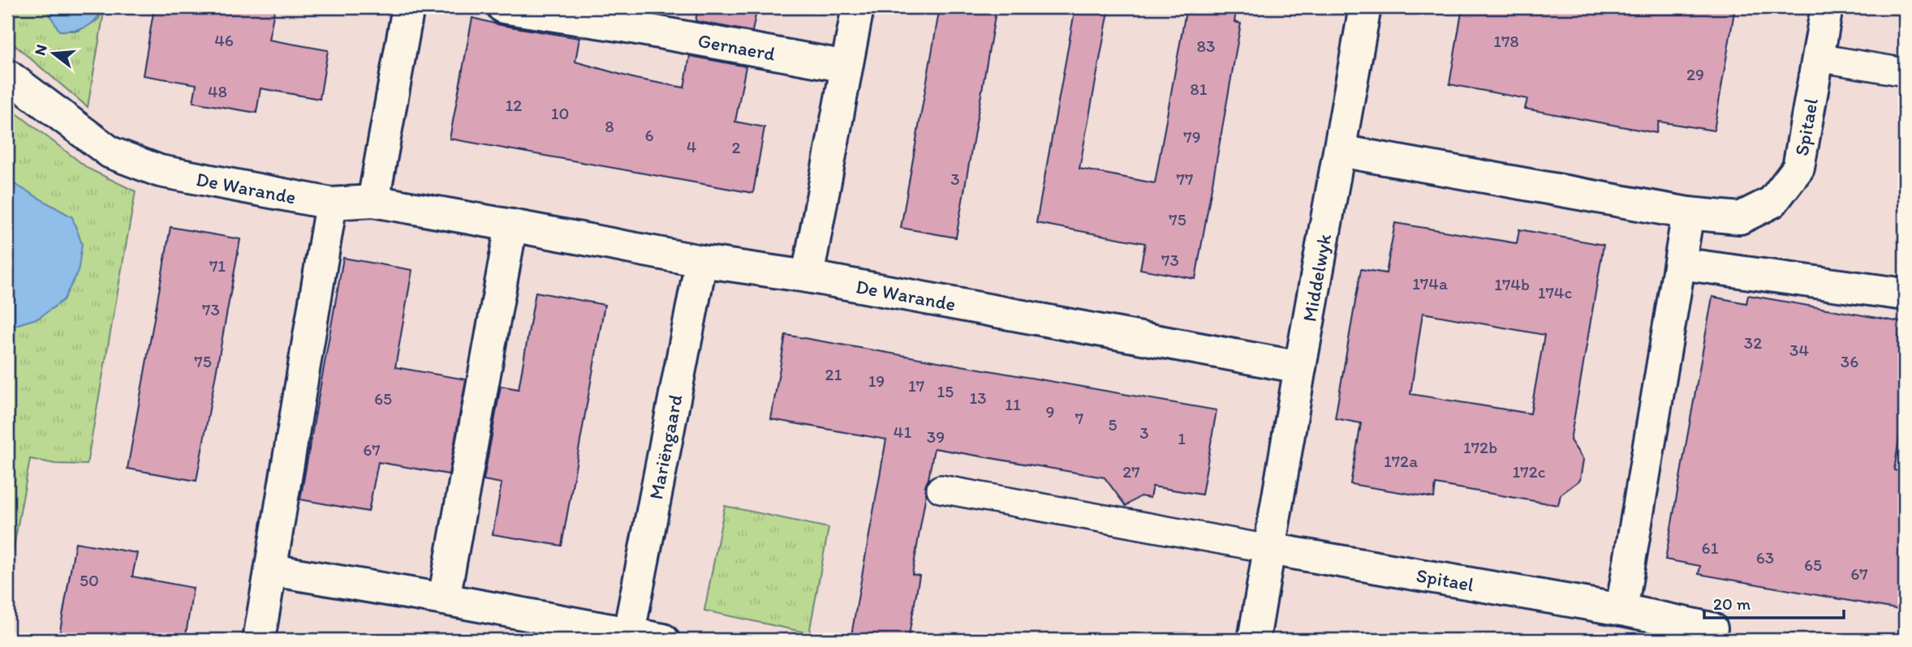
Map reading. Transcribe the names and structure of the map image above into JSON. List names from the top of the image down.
{
  "streets": {
    "street": [
      "Gernaerd",
      "Spitael",
      "De Warande",
      "Middelwyk",
      "Mariëngaard"
    ]
  },
  "crossings": [
    ["Spitael", "Middelwyk"],
    ["De Warande", "Middelwyk"],
    ["De Warande", "Mariëngaard"]
  ],
  "house_numbers": [
    "46",
    "178",
    "83",
    "29",
    "81",
    "48",
    "12",
    "10",
    "8",
    "6",
    "79",
    "4",
    "2",
    "3",
    "77",
    "75",
    "73",
    "71",
    "174a",
    "174b",
    "174c",
    "73",
    "32",
    "34",
    "75",
    "36",
    "21",
    "19",
    "17",
    "15",
    "13",
    "65",
    "11",
    "9",
    "7",
    "5",
    "41",
    "3",
    "39",
    "1",
    "172b",
    "67",
    "172a",
    "27",
    "172c",
    "61",
    "63",
    "65",
    "67",
    "50"
  ],
  "scale_bar": "20 m",
  "north": "left"
}
